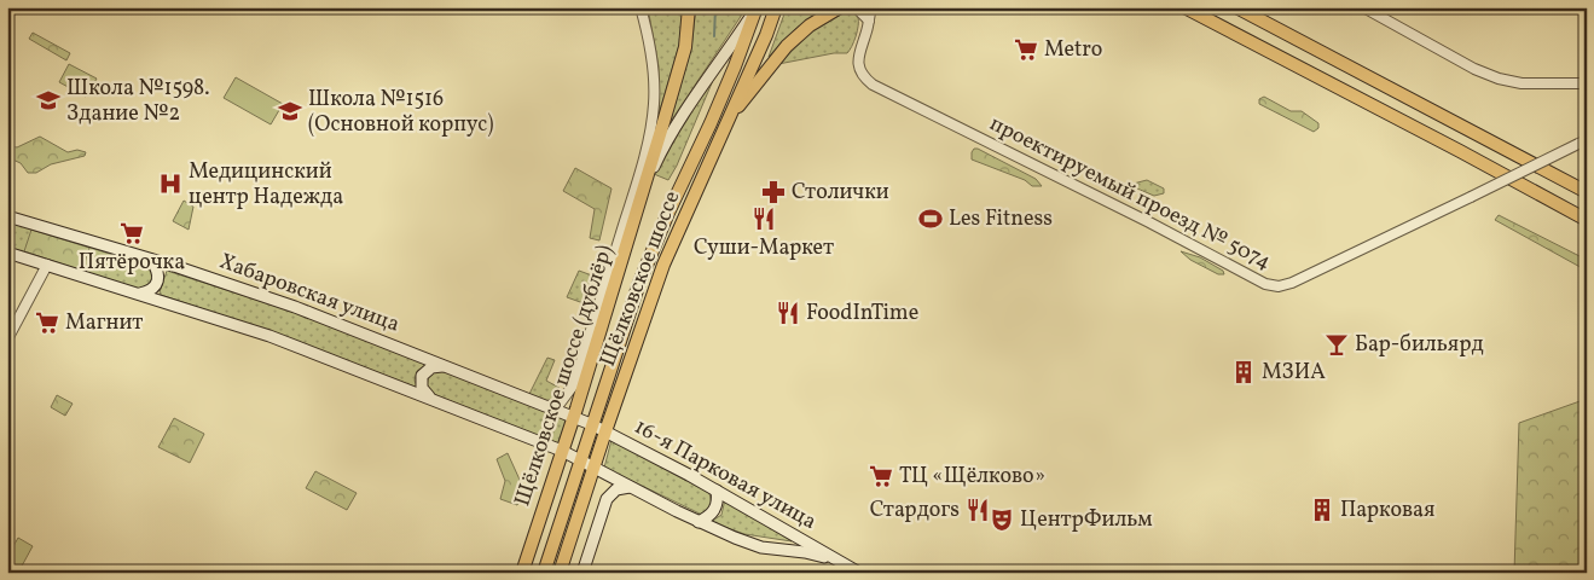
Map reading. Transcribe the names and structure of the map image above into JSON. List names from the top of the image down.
{
  "streets": {
    "main road": [
      "Щёлковское шоссе",
      "Хабаровская улица",
      "Щёлковское шоссе (дублёр)",
      "16-я Парковая улица"
    ],
    "street": ["проектируемый проезд № 5074"]
  },
  "crossings": [
    ["Щёлковское шоссе", "Хабаровская улица"],
    ["Щёлковское шоссе", "16-я Парковая улица"],
    ["Хабаровская улица", "Щёлковское шоссе (дублёр)"],
    ["Хабаровская улица", "16-я Парковая улица"]
  ],
  "places": {
    "supermarket": [
      "Metro",
      "Пятёрочка",
      "Магнит",
      "ТЦ «Щёлково»"
    ],
    "school or university": ["Школа №1598. Здание №2", "Школа №1516 (Основной корпус)"],
    "hospital": ["Медицинский центр Надежда"],
    "pharmacy": ["Столички"],
    "restaurant": ["Суши-Маркет", "FoodInTime", "Стардогs"],
    "sports": ["Les Fitness"],
    "bar": ["Бар-бильярд"],
    "building": ["МЗИА", "Парковая"],
    "theatre": ["ЦентрФильм"]
  }
}
